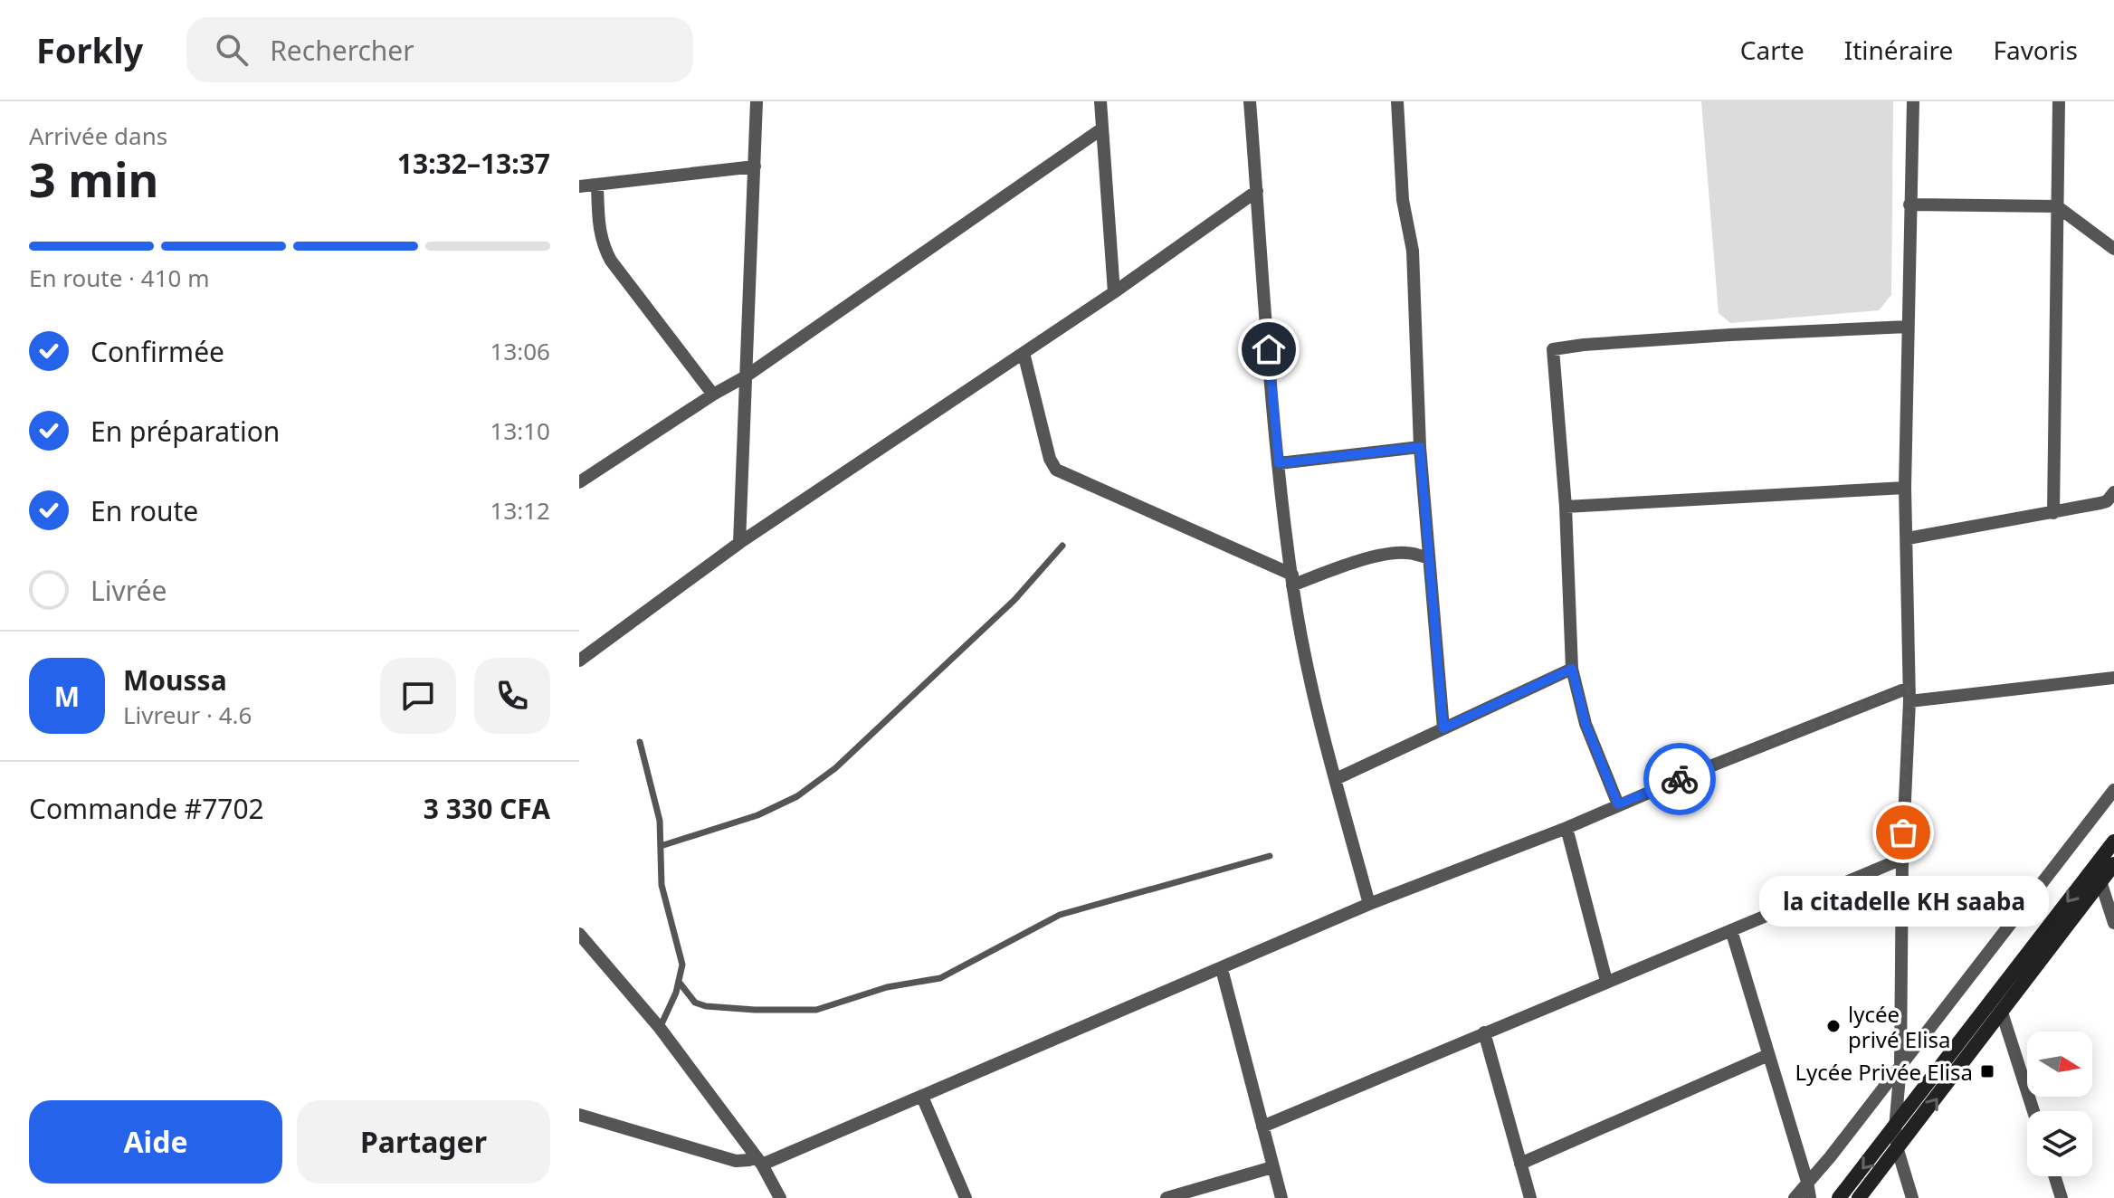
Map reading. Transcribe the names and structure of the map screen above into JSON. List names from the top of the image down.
{
  "places": {
    "other": ["la citadelle KH saaba", "lycée privé Elisa"],
    "transit": ["Lycée Privée Elisa"]
  },
  "north": "right",
  "page": {
    "header": "Forkly",
    "search": "Rechercher",
    "nav": ["Carte", "Itinéraire", "Favoris"],
    "heading": ["3 min", "Arrivée dans", "13:32–13:37"],
    "panel": [
      "Moussa",
      "Livreur · 4.6",
      "Commande #7702",
      "3 330 CFA"
    ],
    "bar": "En route · 410 m",
    "list": [
      ["Confirmée", "13:06"],
      ["En préparation", "13:10"],
      ["En route", "13:12"],
      "Livrée"
    ],
    "round": "M",
    "bubble": "la citadelle KH saaba",
    "buttons": ["Aide", "Partager"]
  }
}
